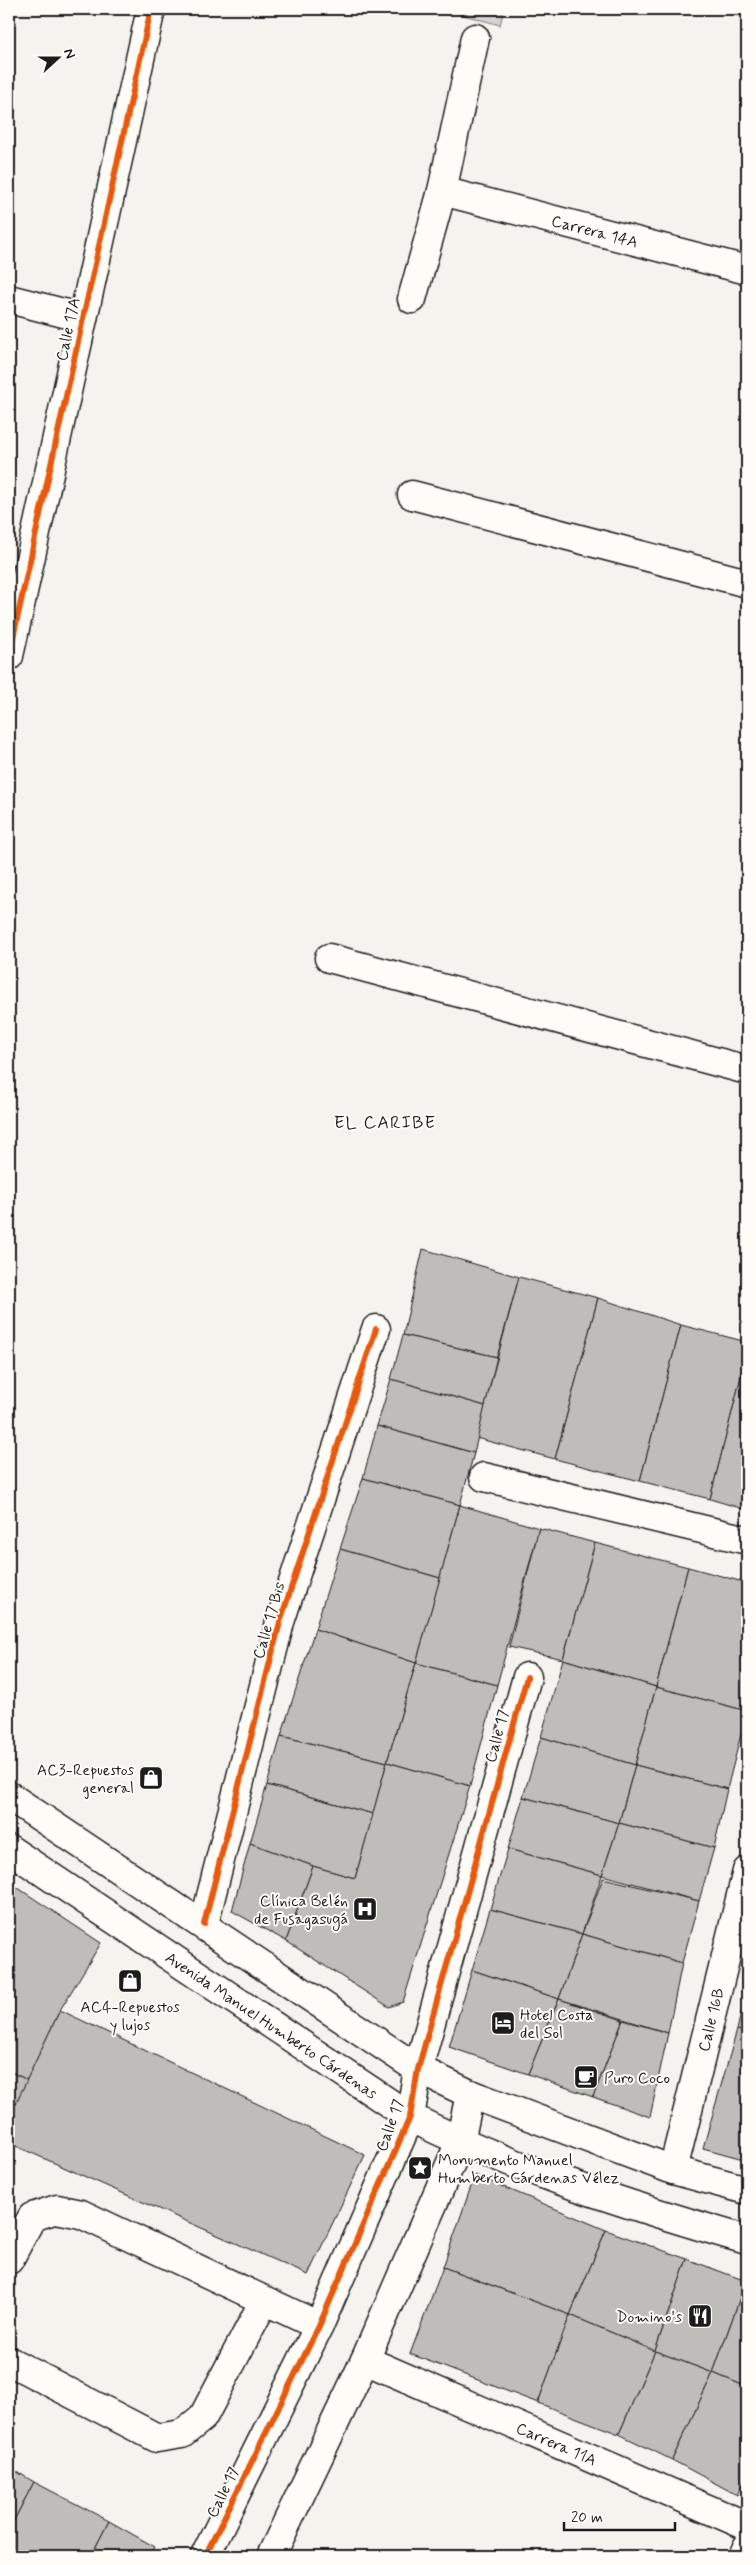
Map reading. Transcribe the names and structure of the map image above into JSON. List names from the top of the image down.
{
  "streets": {
    "street": [
      "Carrera 14A",
      "Calle 17A",
      "Calle 17 Bis",
      "Calle 17",
      "Calle 16B",
      "Avenida Manuel Humberto Cárdenas",
      "Carrera 11A"
    ]
  },
  "crossings": [
    ["Calle 17", "Avenida Manuel Humberto Cárdenas"]
  ],
  "districts": ["EL CARIBE"],
  "places": {
    "shop": ["AC3-Repuestos general", "AC4-Repuestos y lujos"],
    "hospital": ["Clínica Belén de Fusagasugá"],
    "hotel": ["Hotel Costa del Sol"],
    "cafe": ["Puro Coco"],
    "place": ["Monumento Manuel Humberto Cárdenas Vélez"],
    "restaurant": ["Domino's"]
  },
  "scale_bar": "20 m",
  "north": "right"
}
